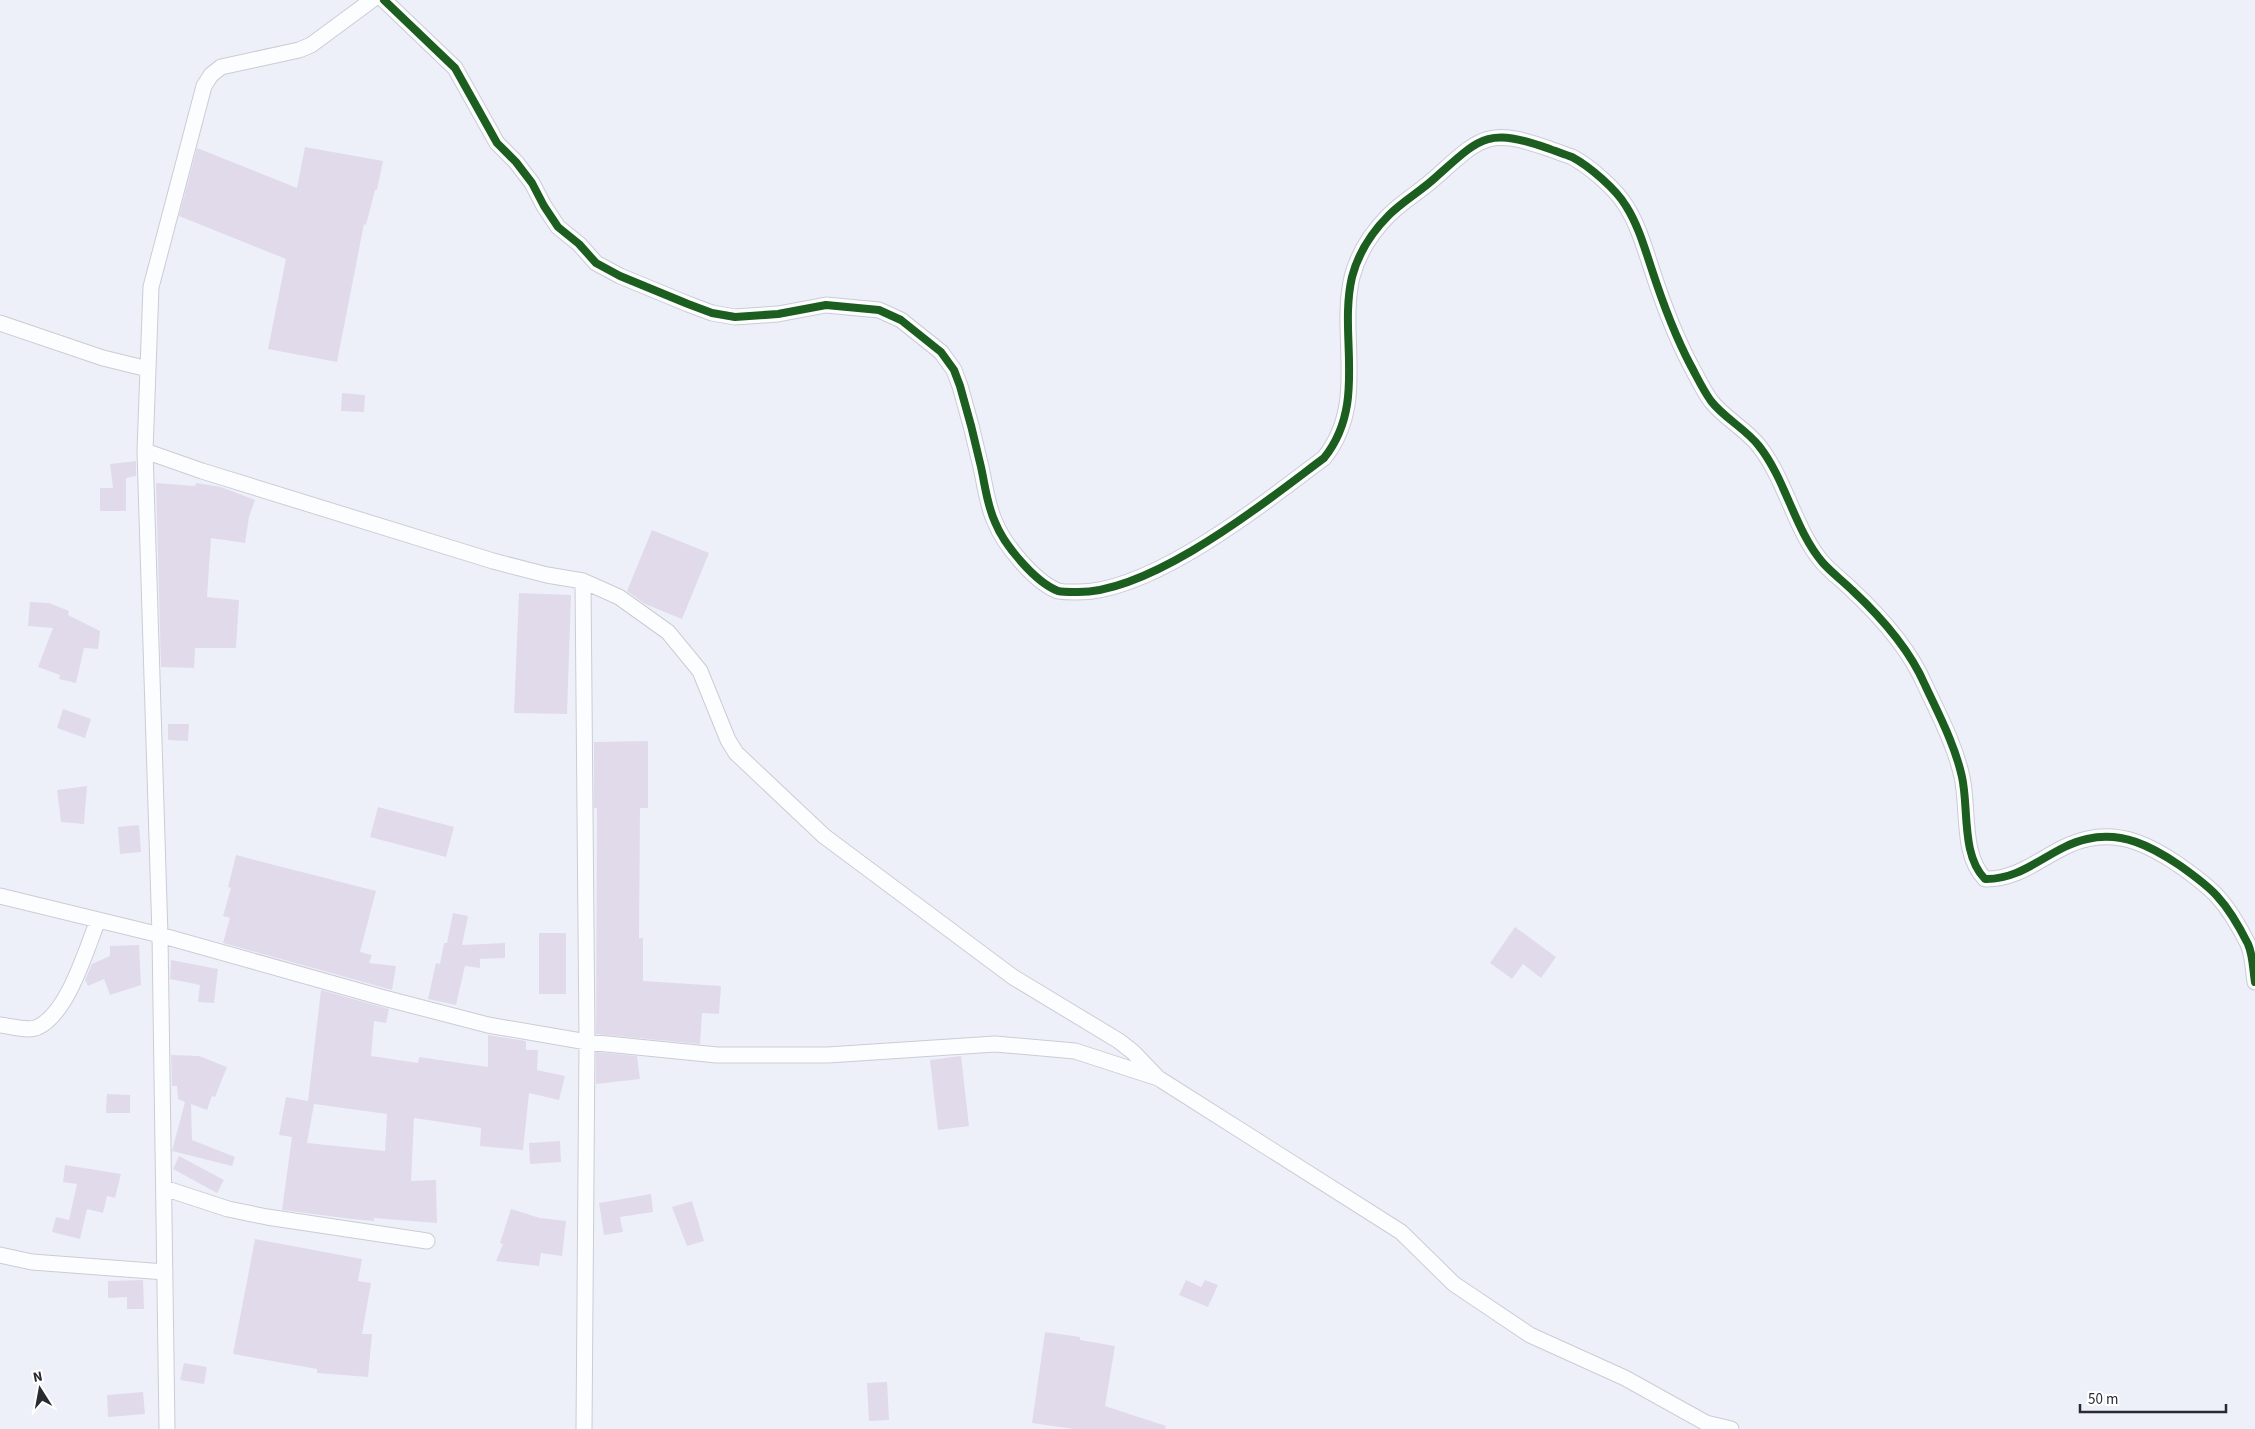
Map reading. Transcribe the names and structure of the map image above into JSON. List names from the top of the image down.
{
  "scale_bar": "50 m",
  "north": "top"
}
